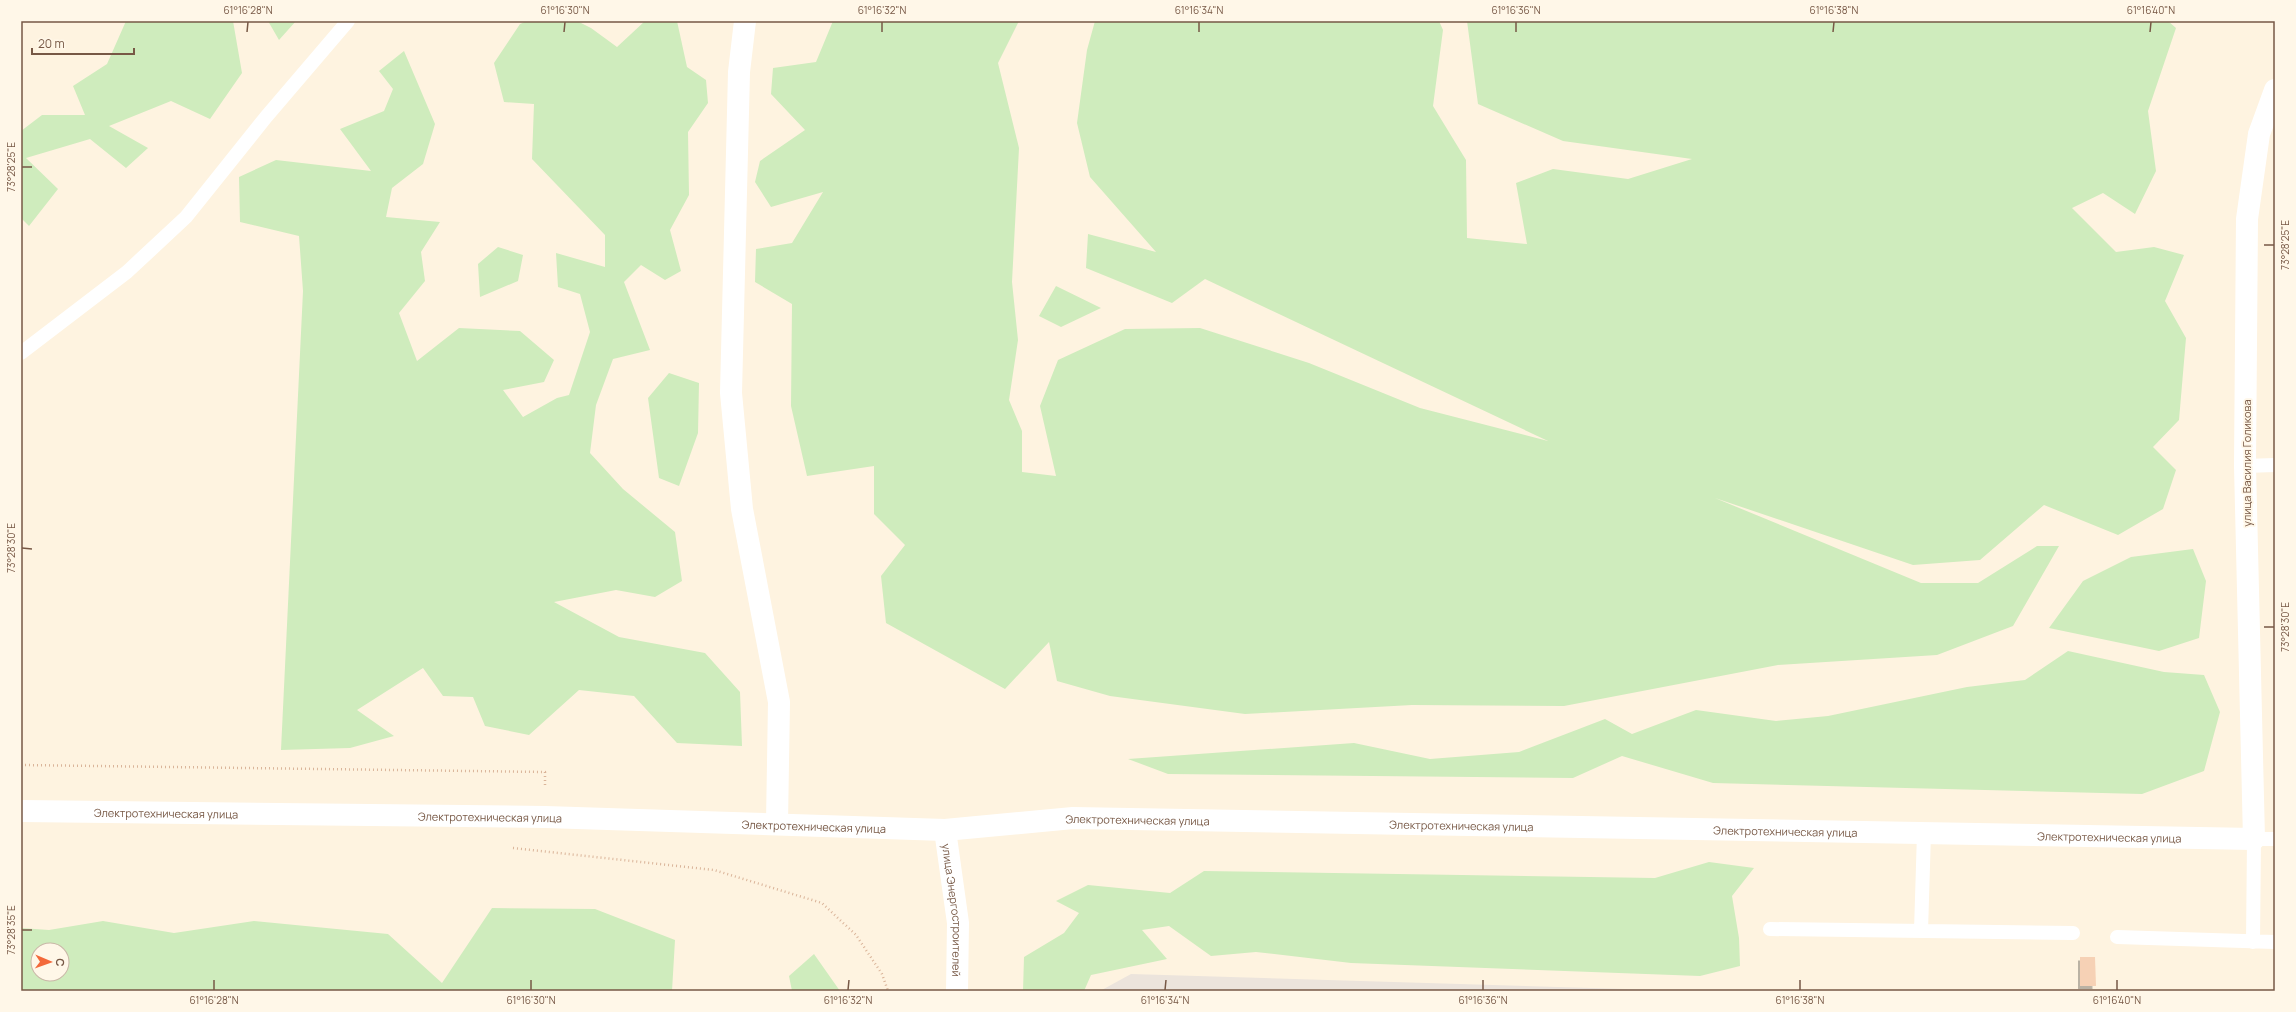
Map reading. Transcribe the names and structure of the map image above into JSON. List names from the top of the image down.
{
  "streets": {
    "street": ["улица Василия Голикова", "Электротехническая улица", "улица Энергостроителей"]
  },
  "crossings": [
    ["улица Василия Голикова", "Электротехническая улица"],
    ["Электротехническая улица", "улица Энергостроителей"]
  ],
  "scale_bar": "20 m",
  "north": "right",
  "coordinates": [
    "61°16'28\"N",
    "61°16'30\"N",
    "61°16'32\"N",
    "61°16'34\"N",
    "61°16'36\"N",
    "61°16'38\"N",
    "61°16'40\"N",
    "73°28'25\"E",
    "73°28'30\"E",
    "73°28'35\"E"
  ]
}
